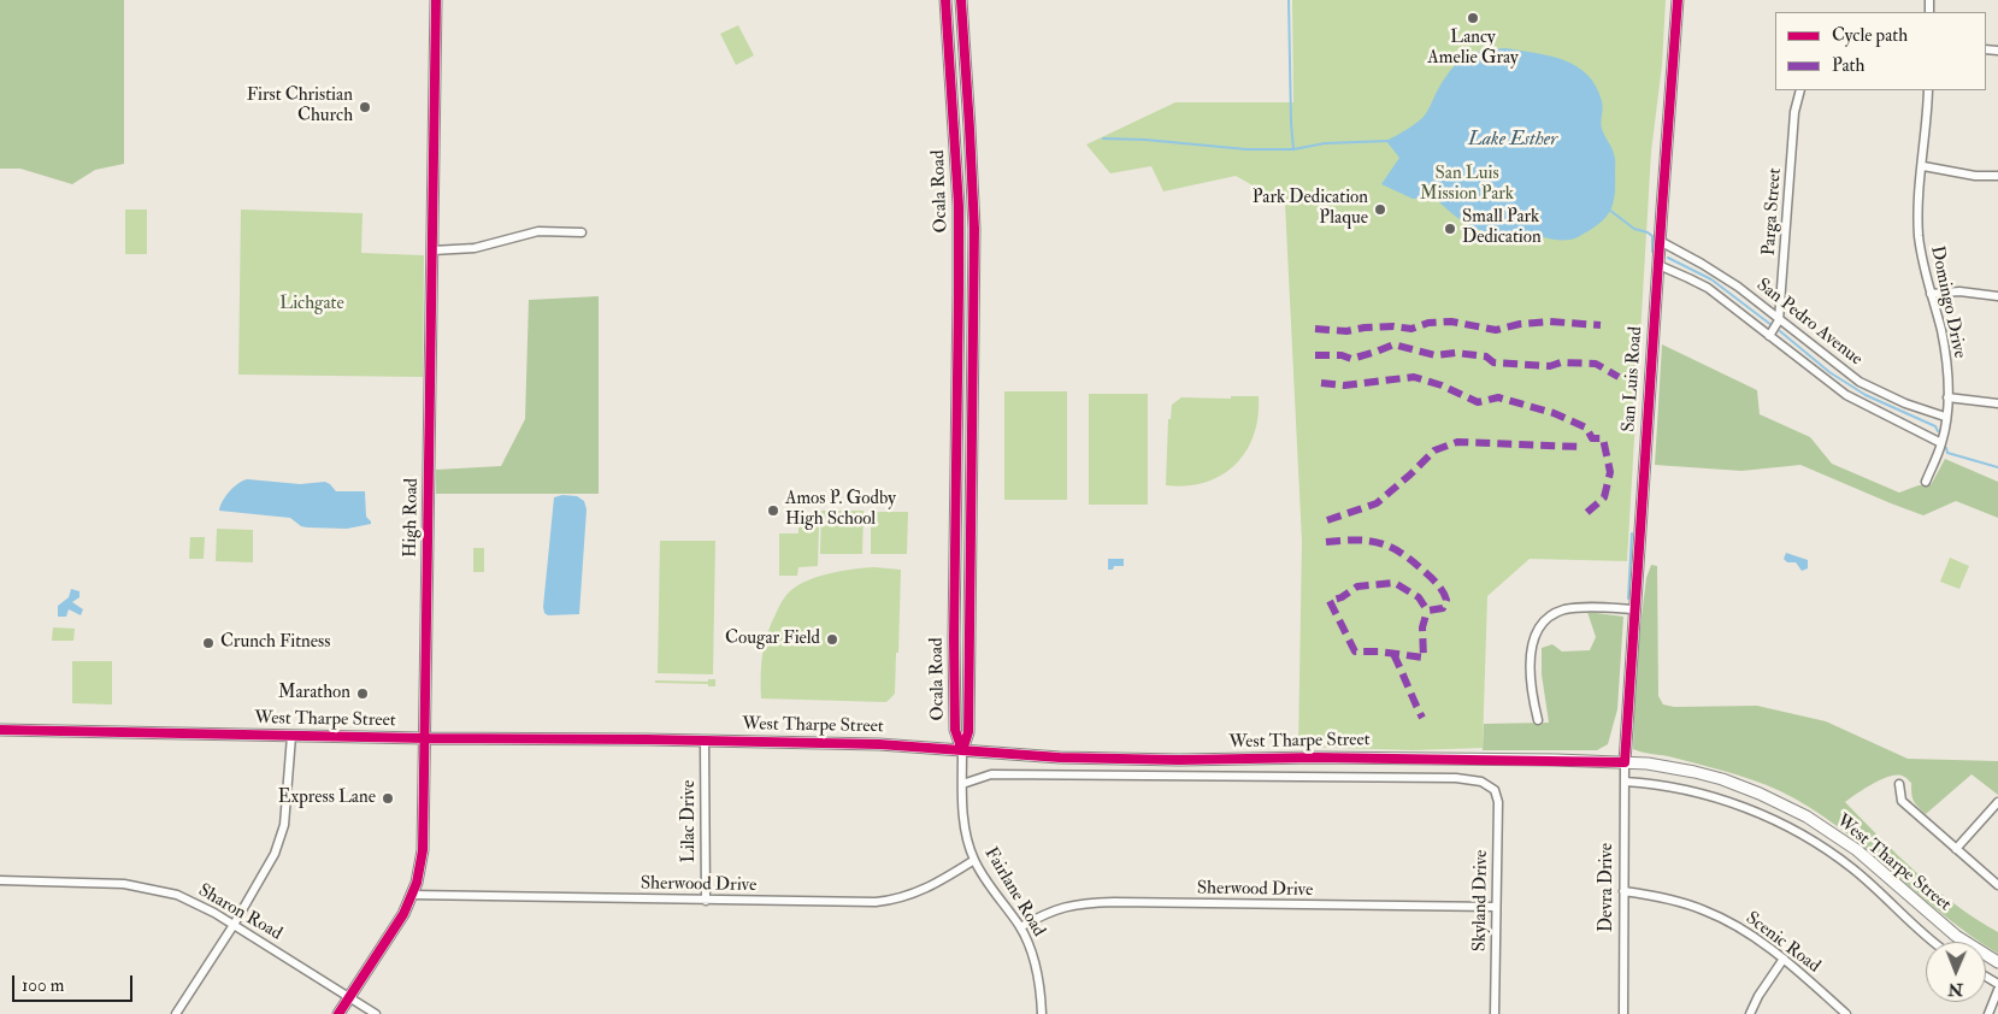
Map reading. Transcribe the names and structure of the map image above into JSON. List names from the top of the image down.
{
  "streets": {
    "main road": [
      "Ocala Road",
      "San Luis Road",
      "High Road",
      "West Tharpe Street"
    ],
    "street": [
      "Parga Street",
      "Domingo Drive",
      "San Pedro Avenue",
      "Lilac Drive",
      "Sherwood Drive",
      "Devra Drive",
      "Fairlane Road",
      "Skyland Drive",
      "Sharon Road",
      "Scenic Road"
    ]
  },
  "crossings": [
    ["Ocala Road", "West Tharpe Street"],
    ["Ocala Road", "Fairlane Road"],
    ["Parga Street", "San Pedro Avenue"],
    ["Domingo Drive", "San Pedro Avenue"],
    ["San Pedro Avenue", "San Luis Road"],
    ["San Luis Road", "West Tharpe Street"],
    ["San Luis Road", "Devra Drive"],
    ["High Road", "West Tharpe Street"],
    ["High Road", "Sherwood Drive"],
    ["High Road", "Sharon Road"],
    ["West Tharpe Street", "Lilac Drive"],
    ["West Tharpe Street", "Devra Drive"],
    ["West Tharpe Street", "Fairlane Road"],
    ["Lilac Drive", "Sherwood Drive"],
    ["Sherwood Drive", "Fairlane Road"],
    ["Sherwood Drive", "Skyland Drive"],
    ["Devra Drive", "Scenic Road"],
    ["Fairlane Road", "Skyland Drive"]
  ],
  "water": ["Lake Esther"],
  "parks": ["San Luis Mission Park", "Lichgate"],
  "places": [
    "Lancy Amelie Gray",
    "First Christian Church",
    "Park Dedication Plaque",
    "Small Park Dedication",
    "Amos P. Godby High School",
    "Cougar Field",
    "Crunch Fitness",
    "Marathon",
    "Express Lane"
  ],
  "legend": ["Cycle path", "Path"],
  "scale_bar": "100 m",
  "north": "bottom"
}
